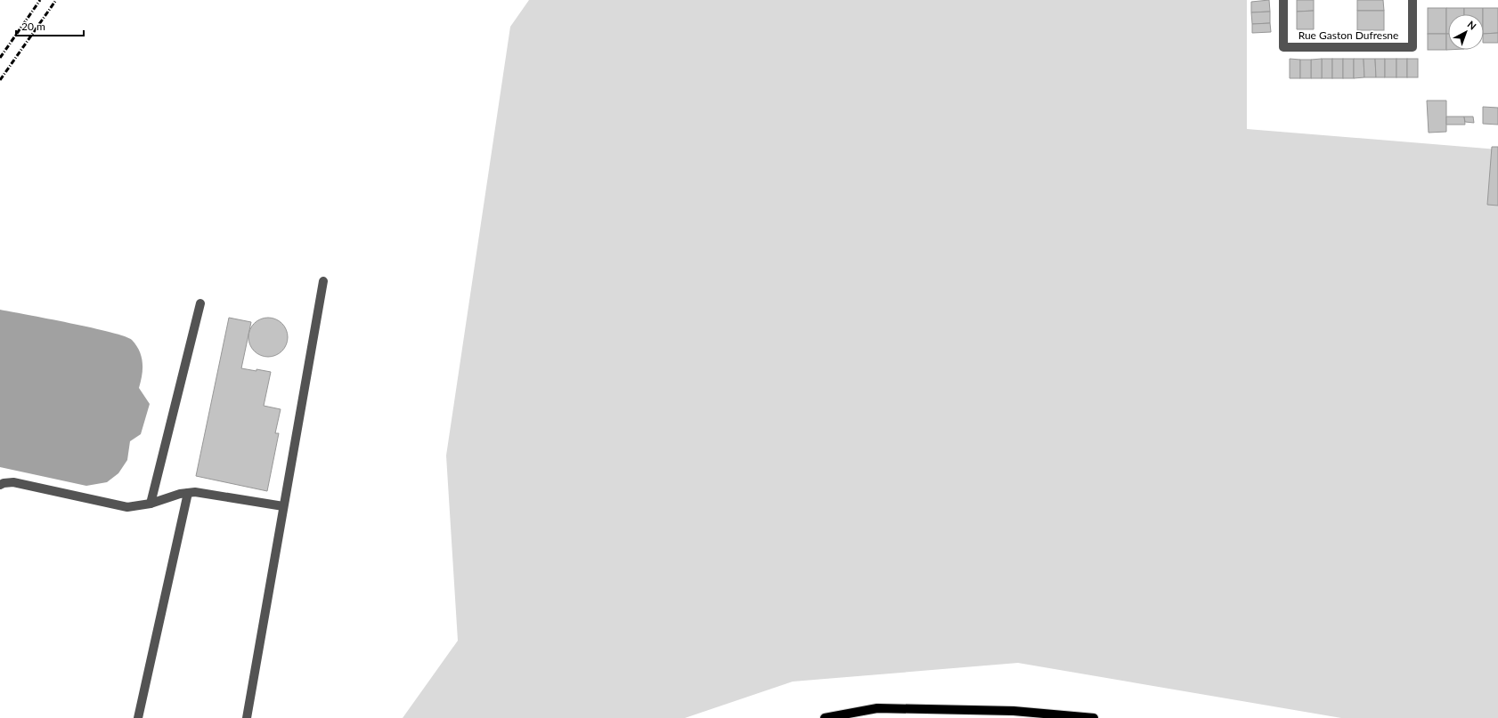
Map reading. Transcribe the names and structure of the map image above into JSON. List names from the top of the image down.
{
  "streets": {
    "street": ["Rue Gaston Dufresne"]
  },
  "scale_bar": "20 m",
  "north": "top right"
}
